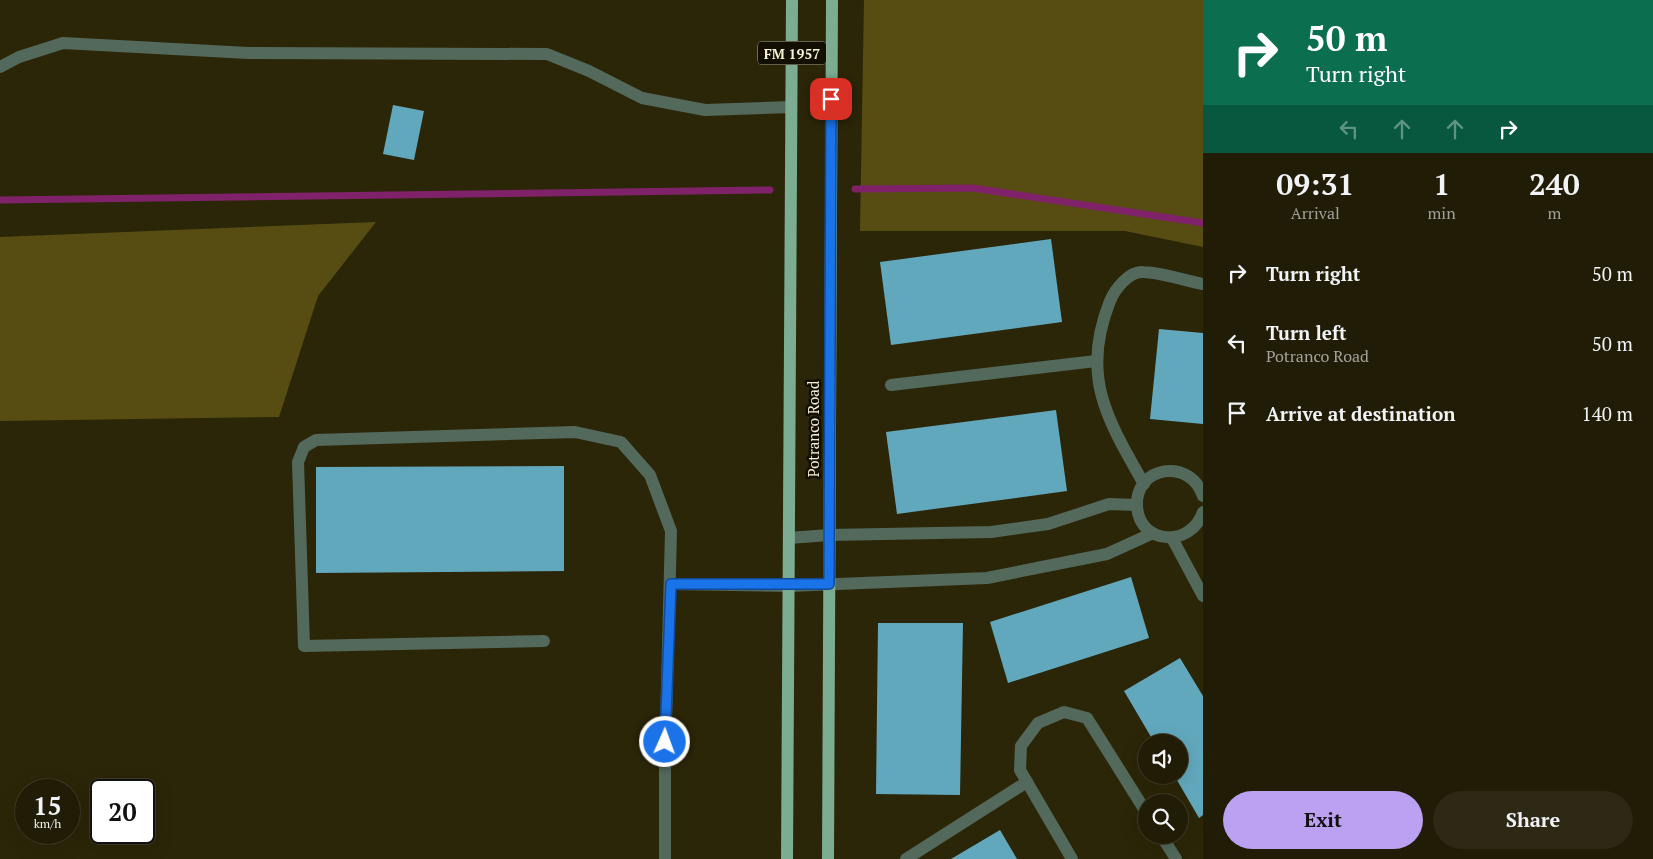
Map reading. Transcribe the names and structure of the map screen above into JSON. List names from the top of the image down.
{
  "streets": {
    "main road": ["FM 1957", "Potranco Road"]
  },
  "page": {
    "turn": ["50 m", "Turn right"],
    "eta": [
      "09:31",
      "Arrival",
      "1",
      "min",
      "240",
      "m"
    ],
    "list": [
      {
        "name": "Turn right",
        "value": "50 m"
      },
      {
        "name": "Turn left",
        "note": "Potranco Road",
        "value": "50 m"
      },
      {
        "name": "Arrive at destination",
        "value": "140 m"
      }
    ],
    "speed": "15 km/h",
    "limit": "20",
    "buttons": ["Exit", "Share"]
  }
}
